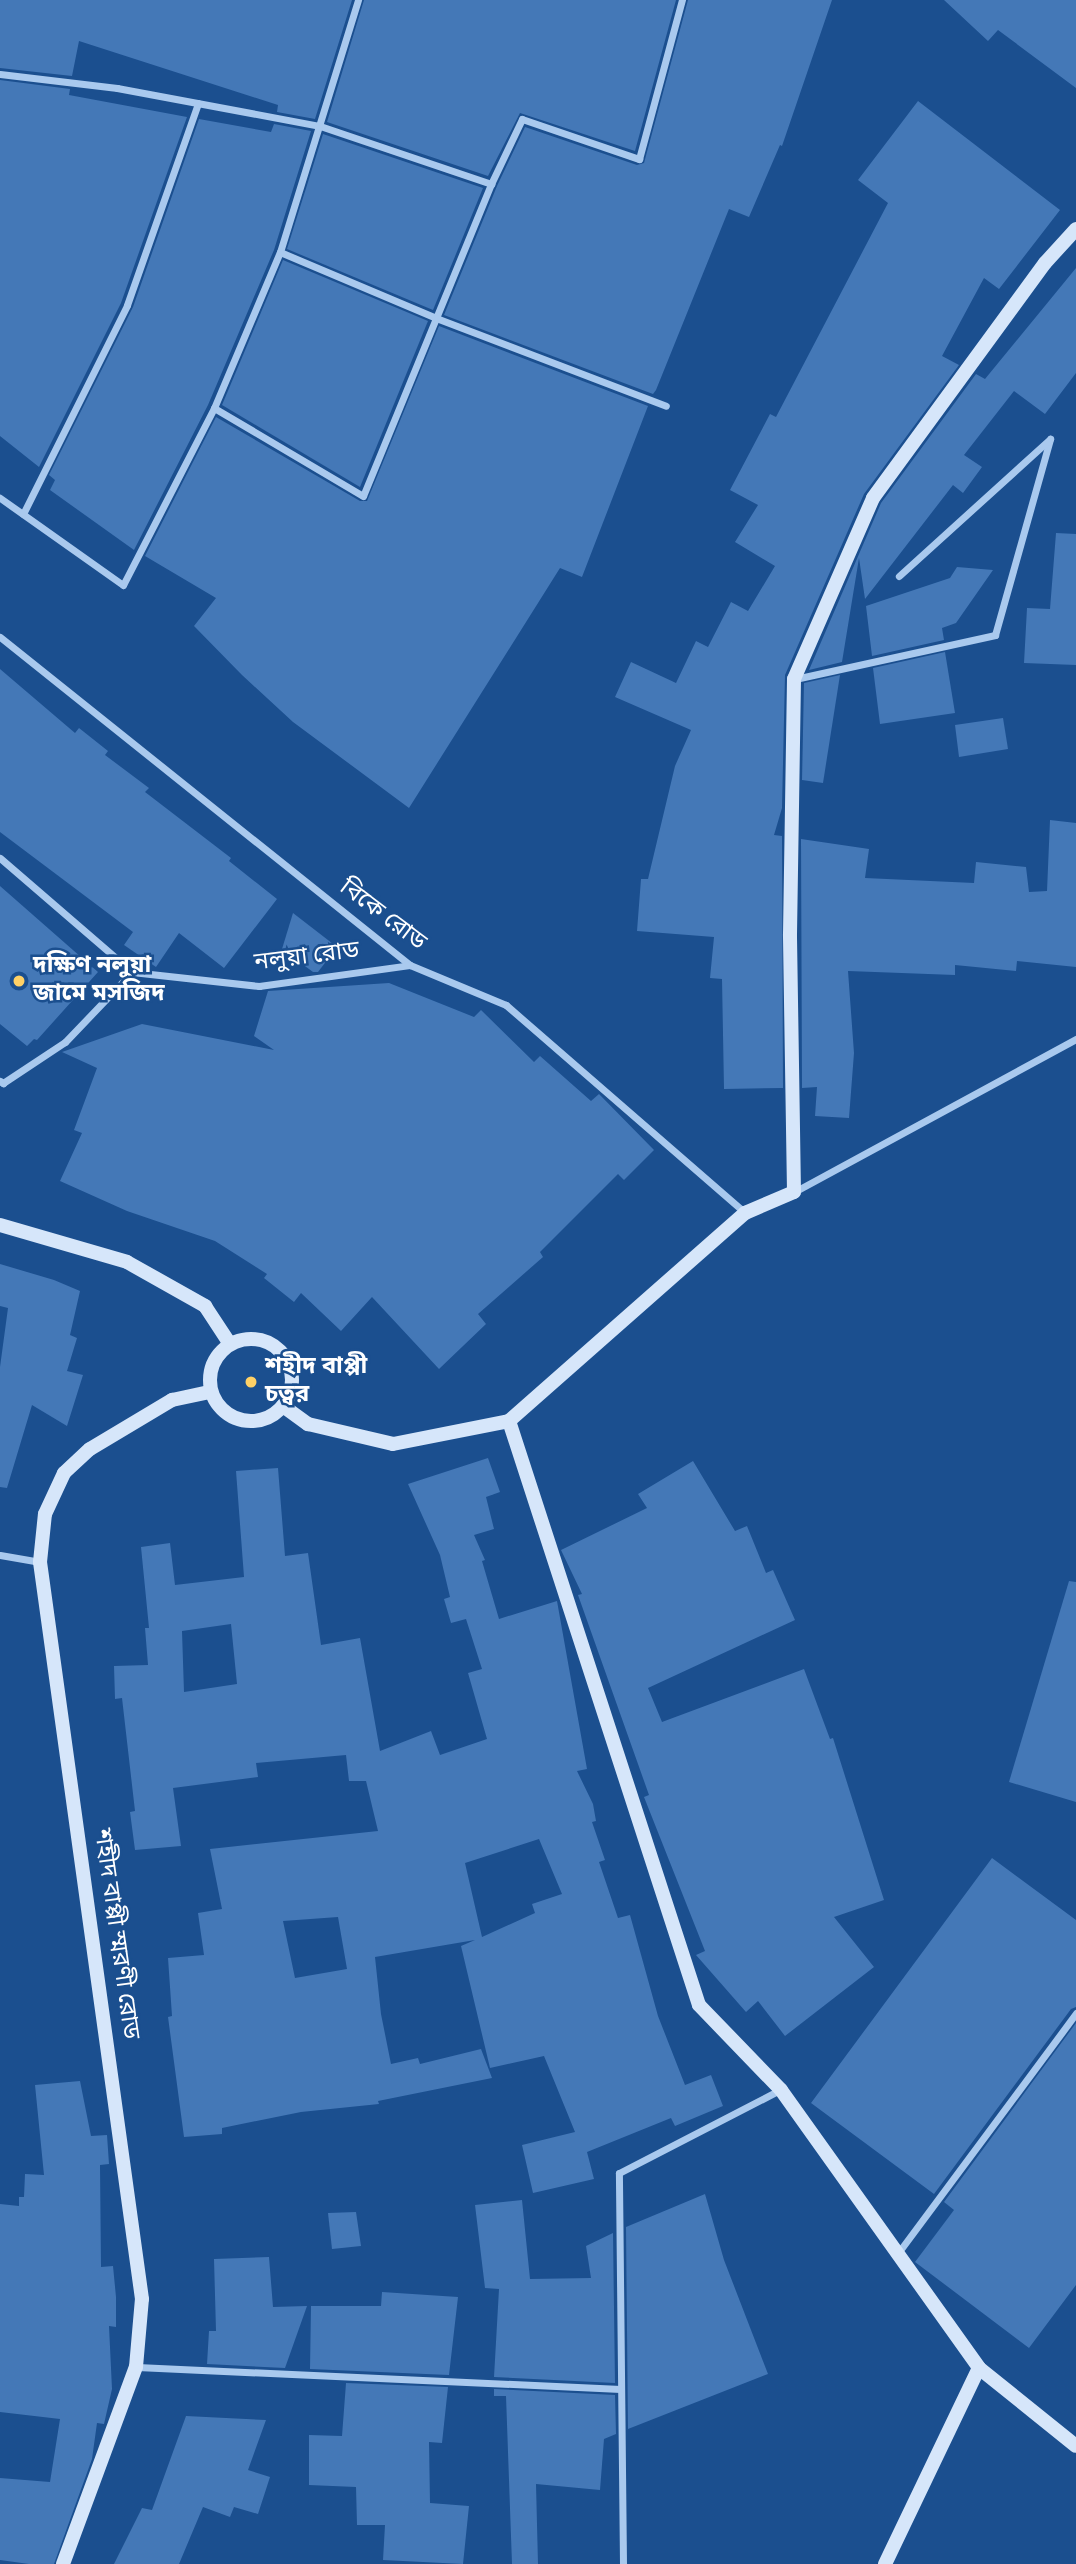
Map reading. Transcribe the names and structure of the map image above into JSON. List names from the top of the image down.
{
  "streets": {
    "street": ["বিকে রোড", "নলুয়া রোড", "শহীদ বাপ্পী স্মরণী রোড"]
  },
  "crossings": [
    ["বিকে রোড", "নলুয়া রোড"]
  ],
  "places": ["দক্ষিণ নলুয়া জামে মসজিদ", "শহীদ বাপ্পী চত্বর"]
}
